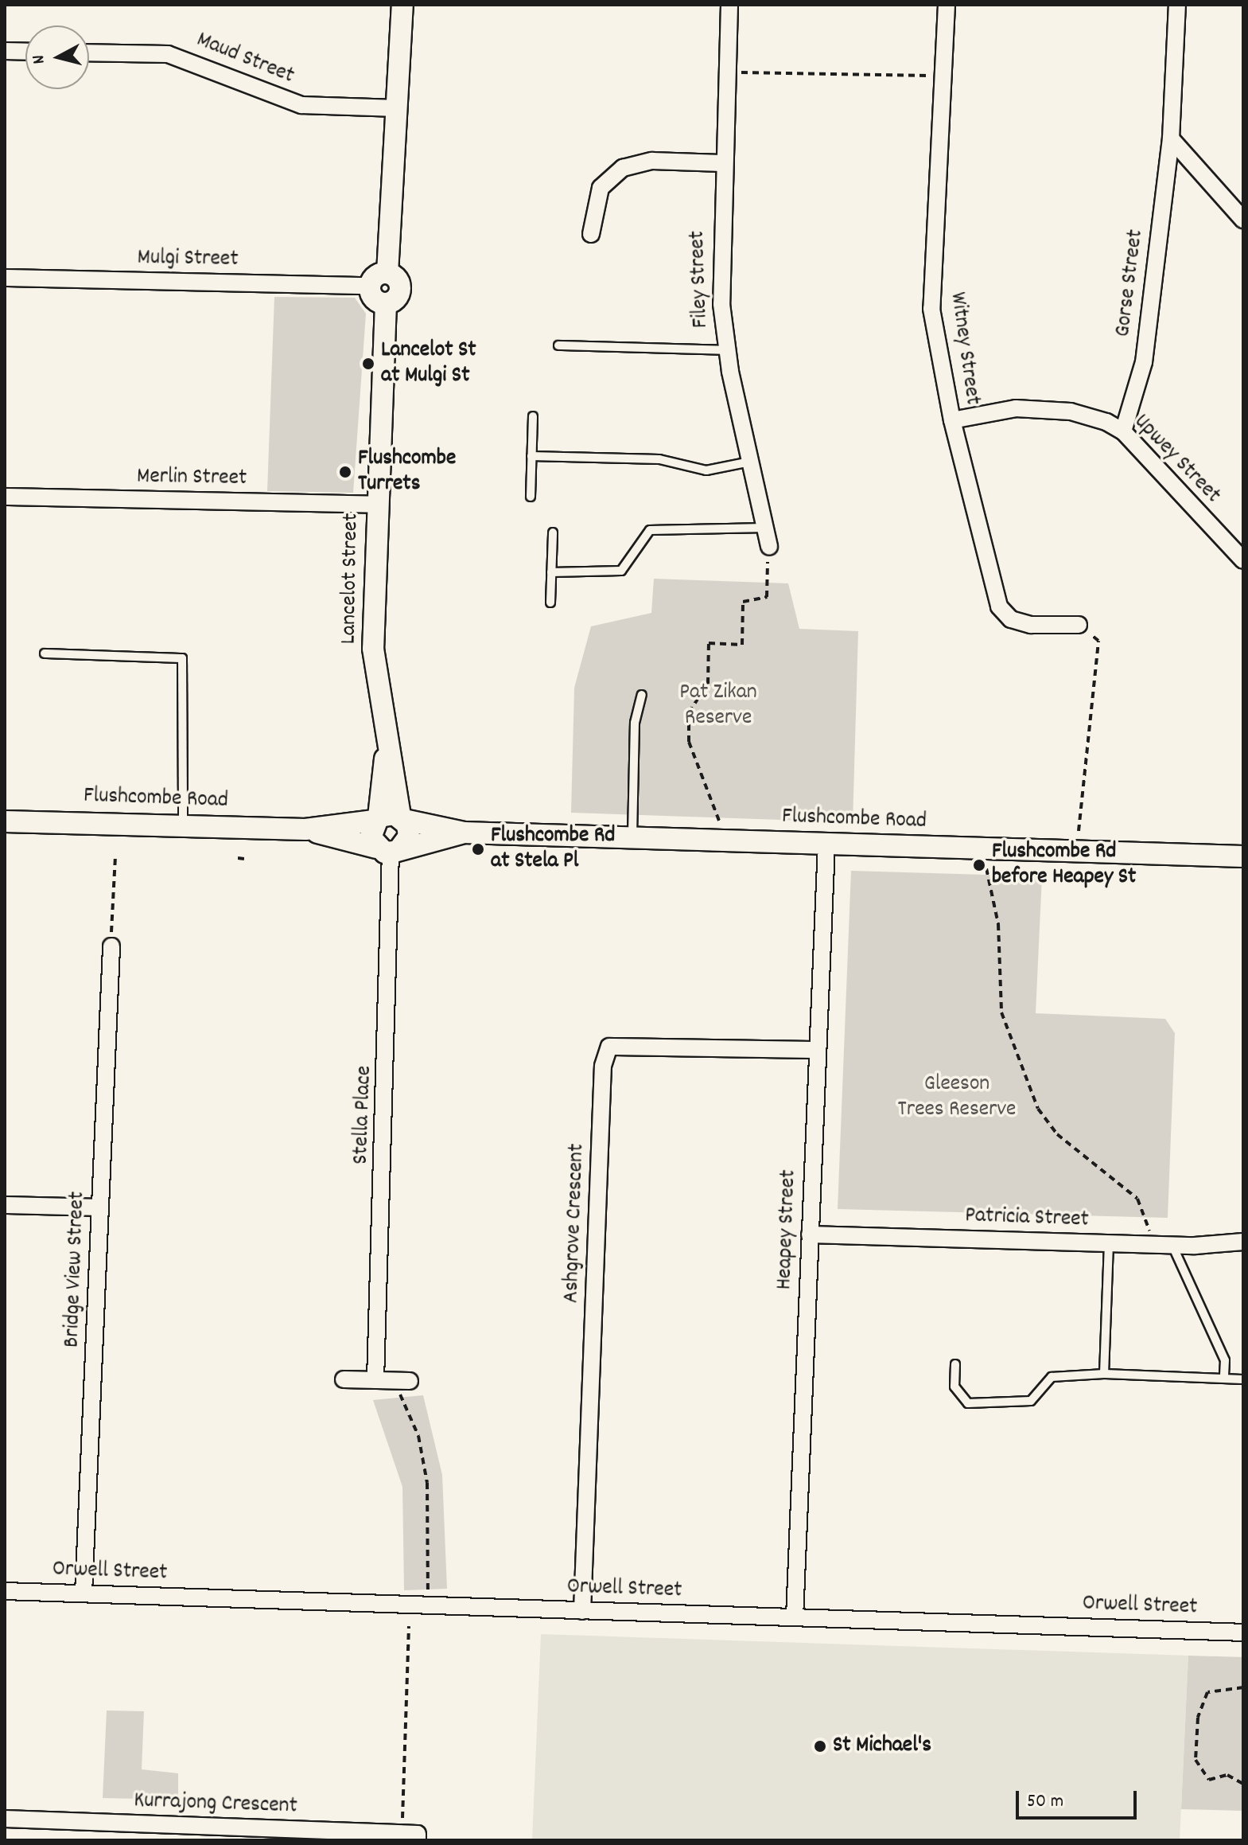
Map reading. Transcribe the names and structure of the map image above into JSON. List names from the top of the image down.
{
  "streets": {
    "street": [
      "Maud Street",
      "Mulgi Street",
      "Filey Street",
      "Gorse Street",
      "Witney Street",
      "Upwey Street",
      "Merlin Street",
      "Lancelot Street",
      "Flushcombe Road",
      "Stella Place",
      "Patricia Street",
      "Ashgrove Crescent",
      "Heapey Street",
      "Bridge View Street",
      "Orwell Street",
      "Kurrajong Crescent"
    ]
  },
  "crossings": [
    ["Mulgi Street", "Lancelot Street"],
    ["Gorse Street", "Upwey Street"],
    ["Witney Street", "Upwey Street"],
    ["Merlin Street", "Lancelot Street"],
    ["Lancelot Street", "Flushcombe Road"],
    ["Lancelot Street", "Stella Place"],
    ["Flushcombe Road", "Stella Place"],
    ["Flushcombe Road", "Heapey Street"],
    ["Patricia Street", "Heapey Street"],
    ["Ashgrove Crescent", "Heapey Street"],
    ["Ashgrove Crescent", "Orwell Street"],
    ["Heapey Street", "Orwell Street"],
    ["Bridge View Street", "Orwell Street"]
  ],
  "parks": ["Pat Zikan Reserve", "Gleeson Trees Reserve"],
  "places": [
    "Lancelot St at Mulgi St",
    "Flushcombe Turrets",
    "Flushcombe Rd at Stela Pl",
    "Flushcombe Rd before Heapey St",
    "St Michael's"
  ],
  "scale_bar": "50 m",
  "north": "left"
}
